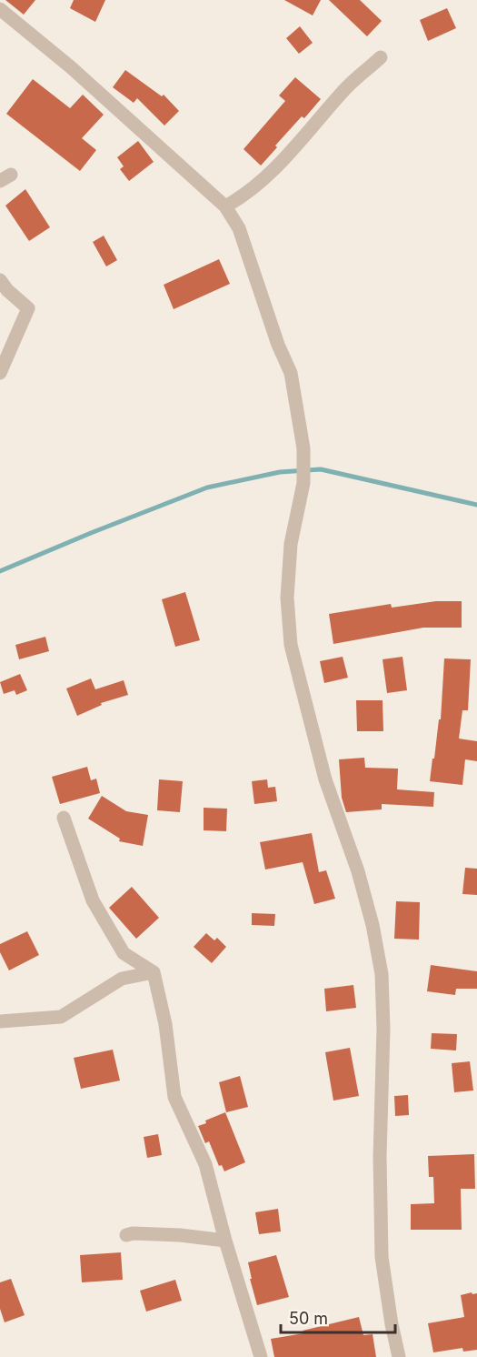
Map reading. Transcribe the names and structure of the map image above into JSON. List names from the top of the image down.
{
  "scale_bar": "50 m"
}
